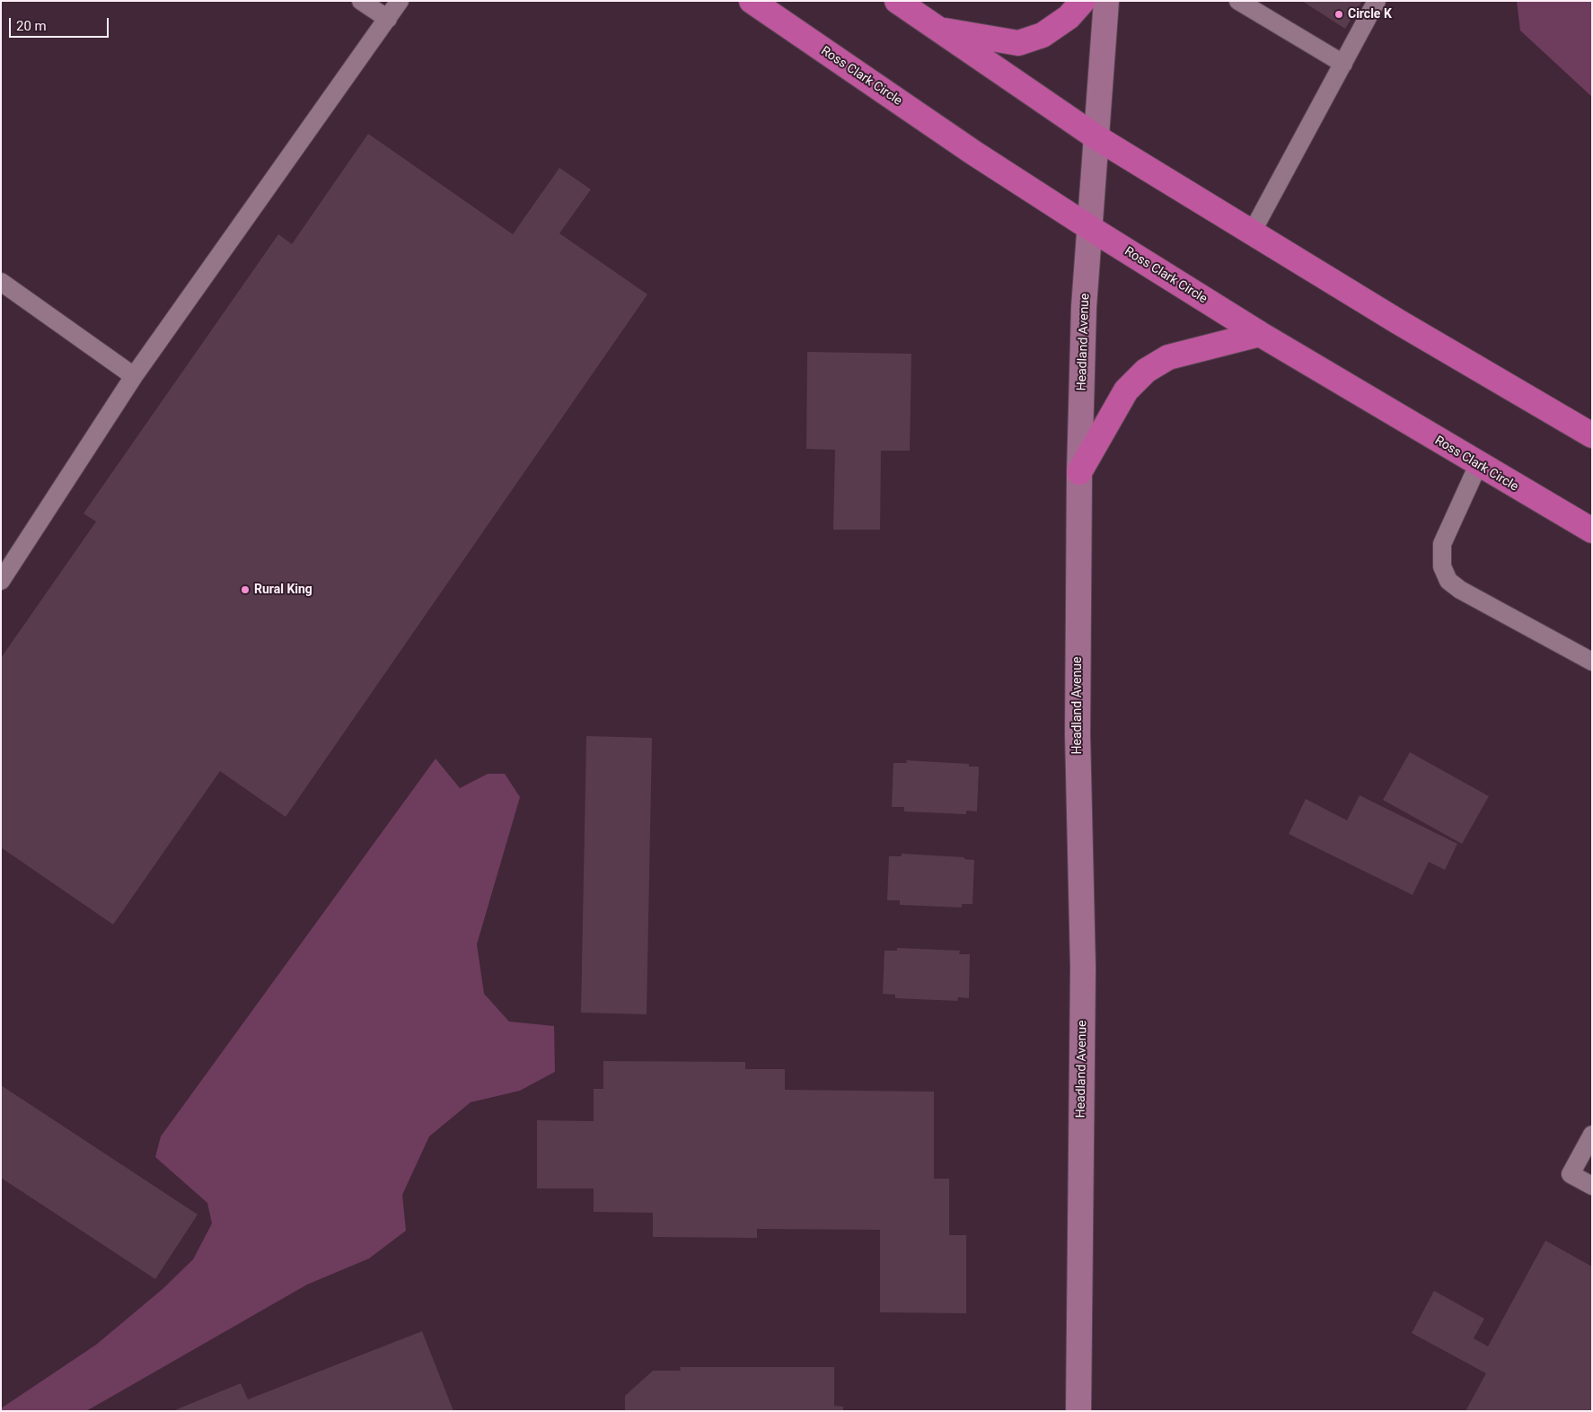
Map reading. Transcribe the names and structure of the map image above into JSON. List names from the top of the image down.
{
  "streets": {
    "highway": ["Ross Clark Circle"],
    "main road": ["Headland Avenue"]
  },
  "crossings": [
    ["Ross Clark Circle", "Headland Avenue"]
  ],
  "places": ["Circle K", "Rural King"],
  "scale_bar": "20 m"
}
